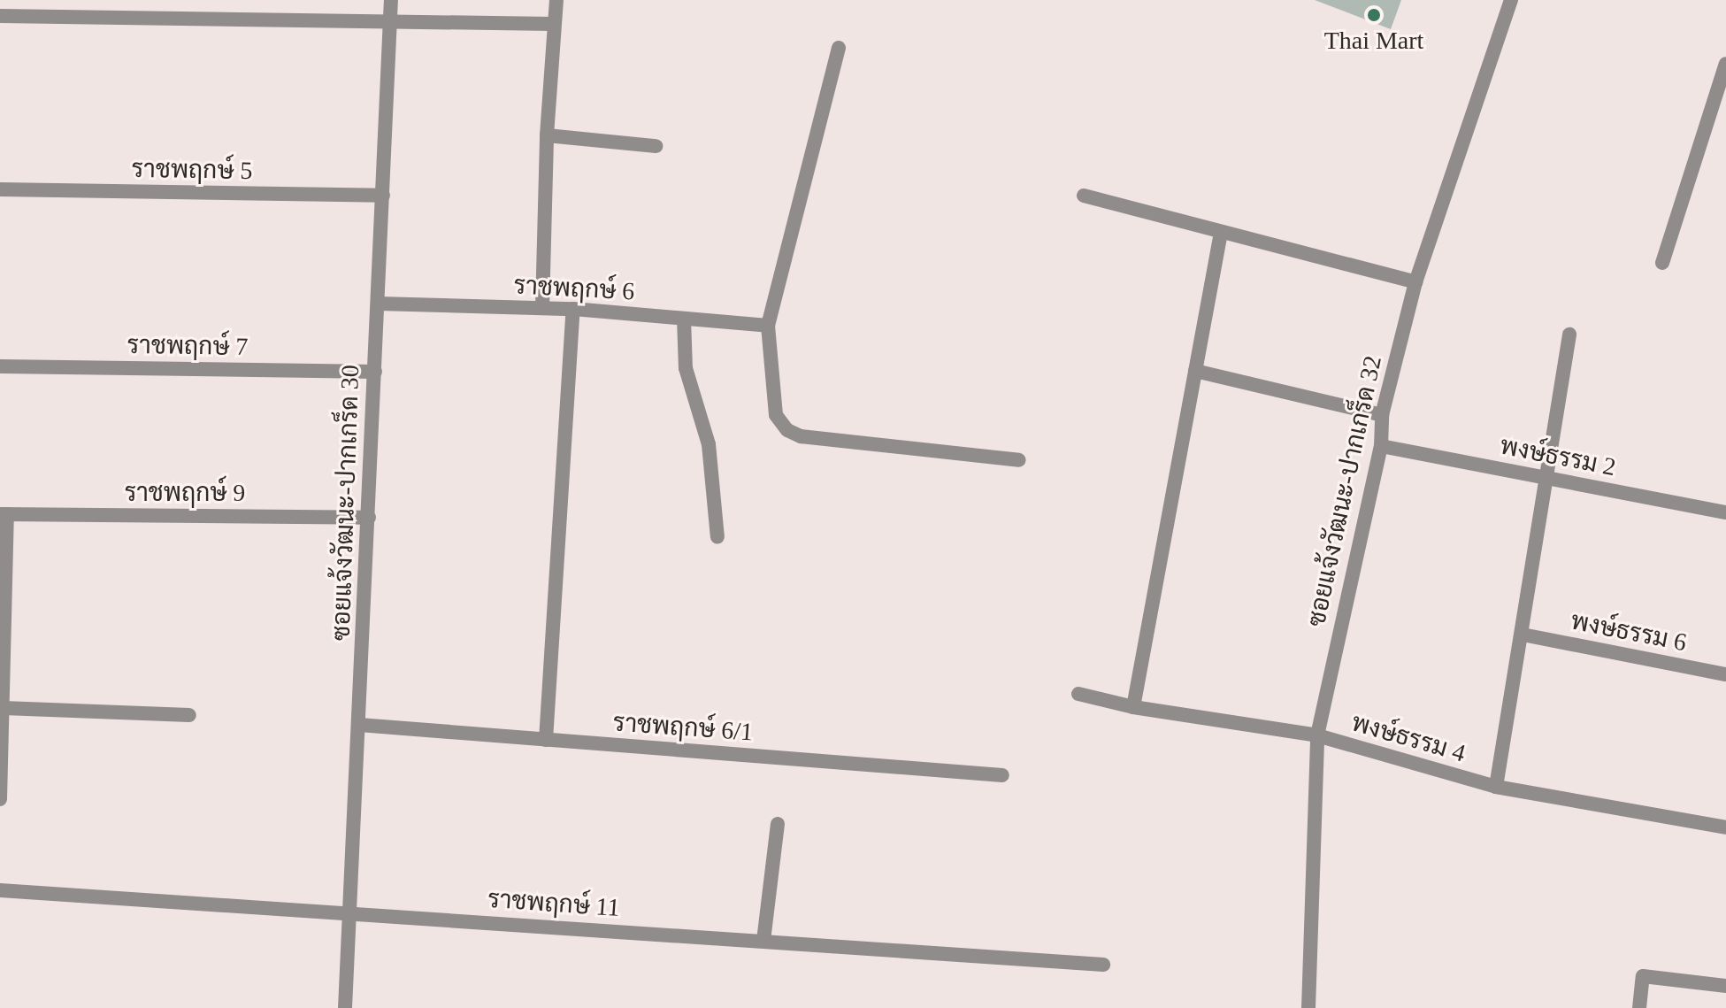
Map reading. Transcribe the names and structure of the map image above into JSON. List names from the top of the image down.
{
  "streets": {
    "street": [
      "ราชพฤกษ์ 5",
      "ราชพฤกษ์ 6",
      "ราชพฤกษ์ 7",
      "พงษ์ธรรม 2",
      "ซอยแจ้งวัฒนะ-ปากเกร็ด 32",
      "ราชพฤกษ์ 9",
      "ซอยแจ้งวัฒนะ-ปากเกร็ด 30",
      "พงษ์ธรรม 6",
      "ราชพฤกษ์ 6/1",
      "พงษ์ธรรม 4",
      "ราชพฤกษ์ 11"
    ]
  },
  "crossings": [
    ["ราชพฤกษ์ 5", "ซอยแจ้งวัฒนะ-ปากเกร็ด 30"],
    ["ราชพฤกษ์ 6", "ซอยแจ้งวัฒนะ-ปากเกร็ด 30"],
    ["ราชพฤกษ์ 7", "ซอยแจ้งวัฒนะ-ปากเกร็ด 30"],
    ["พงษ์ธรรม 2", "ซอยแจ้งวัฒนะ-ปากเกร็ด 32"],
    ["ซอยแจ้งวัฒนะ-ปากเกร็ด 32", "พงษ์ธรรม 4"],
    ["ราชพฤกษ์ 9", "ซอยแจ้งวัฒนะ-ปากเกร็ด 30"],
    ["ซอยแจ้งวัฒนะ-ปากเกร็ด 30", "ราชพฤกษ์ 6/1"],
    ["ซอยแจ้งวัฒนะ-ปากเกร็ด 30", "ราชพฤกษ์ 11"]
  ],
  "places": ["Thai Mart"]
}
